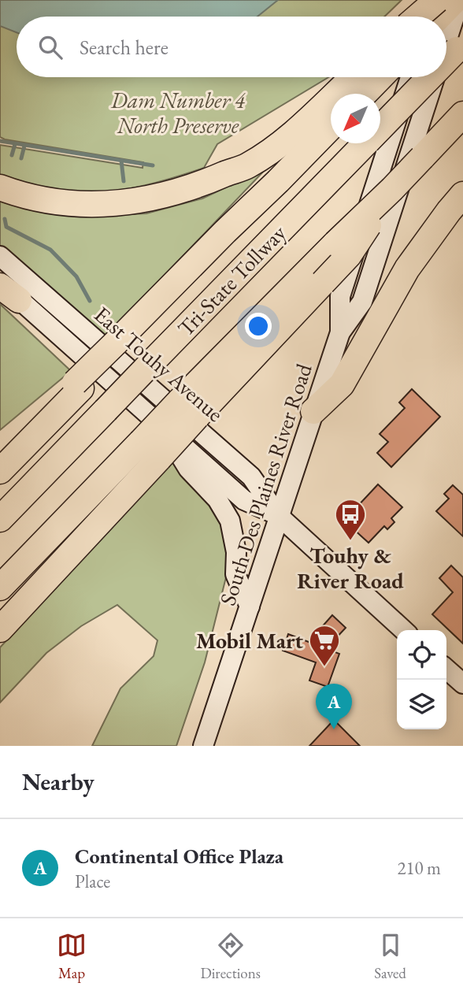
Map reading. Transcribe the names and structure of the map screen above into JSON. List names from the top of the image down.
{
  "streets": {
    "highway": ["Tri-State Tollway"],
    "main road": ["East Touhy Avenue", "South Des Plaines River Road"]
  },
  "crossings": [
    ["East Touhy Avenue", "South Des Plaines River Road"]
  ],
  "parks": ["Dam Number 4 North Preserve"],
  "places": {
    "bus stop": ["Touhy & River Road"],
    "supermarket": ["Mobil Mart"]
  },
  "north": "bottom left",
  "page": {
    "search": "Search here",
    "pins": "A",
    "heading": "Nearby",
    "list": [
      {
        "mark": "A",
        "name": "Continental Office Plaza",
        "note": "Place",
        "value": "210 m"
      }
    ],
    "nav": ["Map", "Directions", "Saved"]
  }
}
